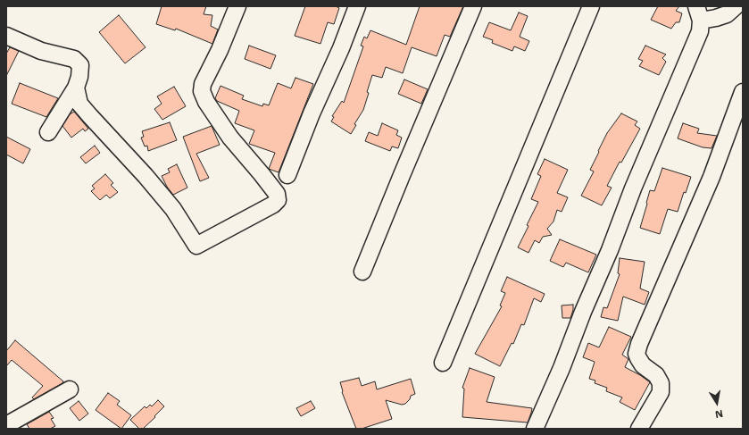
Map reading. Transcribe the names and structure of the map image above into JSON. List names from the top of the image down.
{
  "north": "bottom"
}
